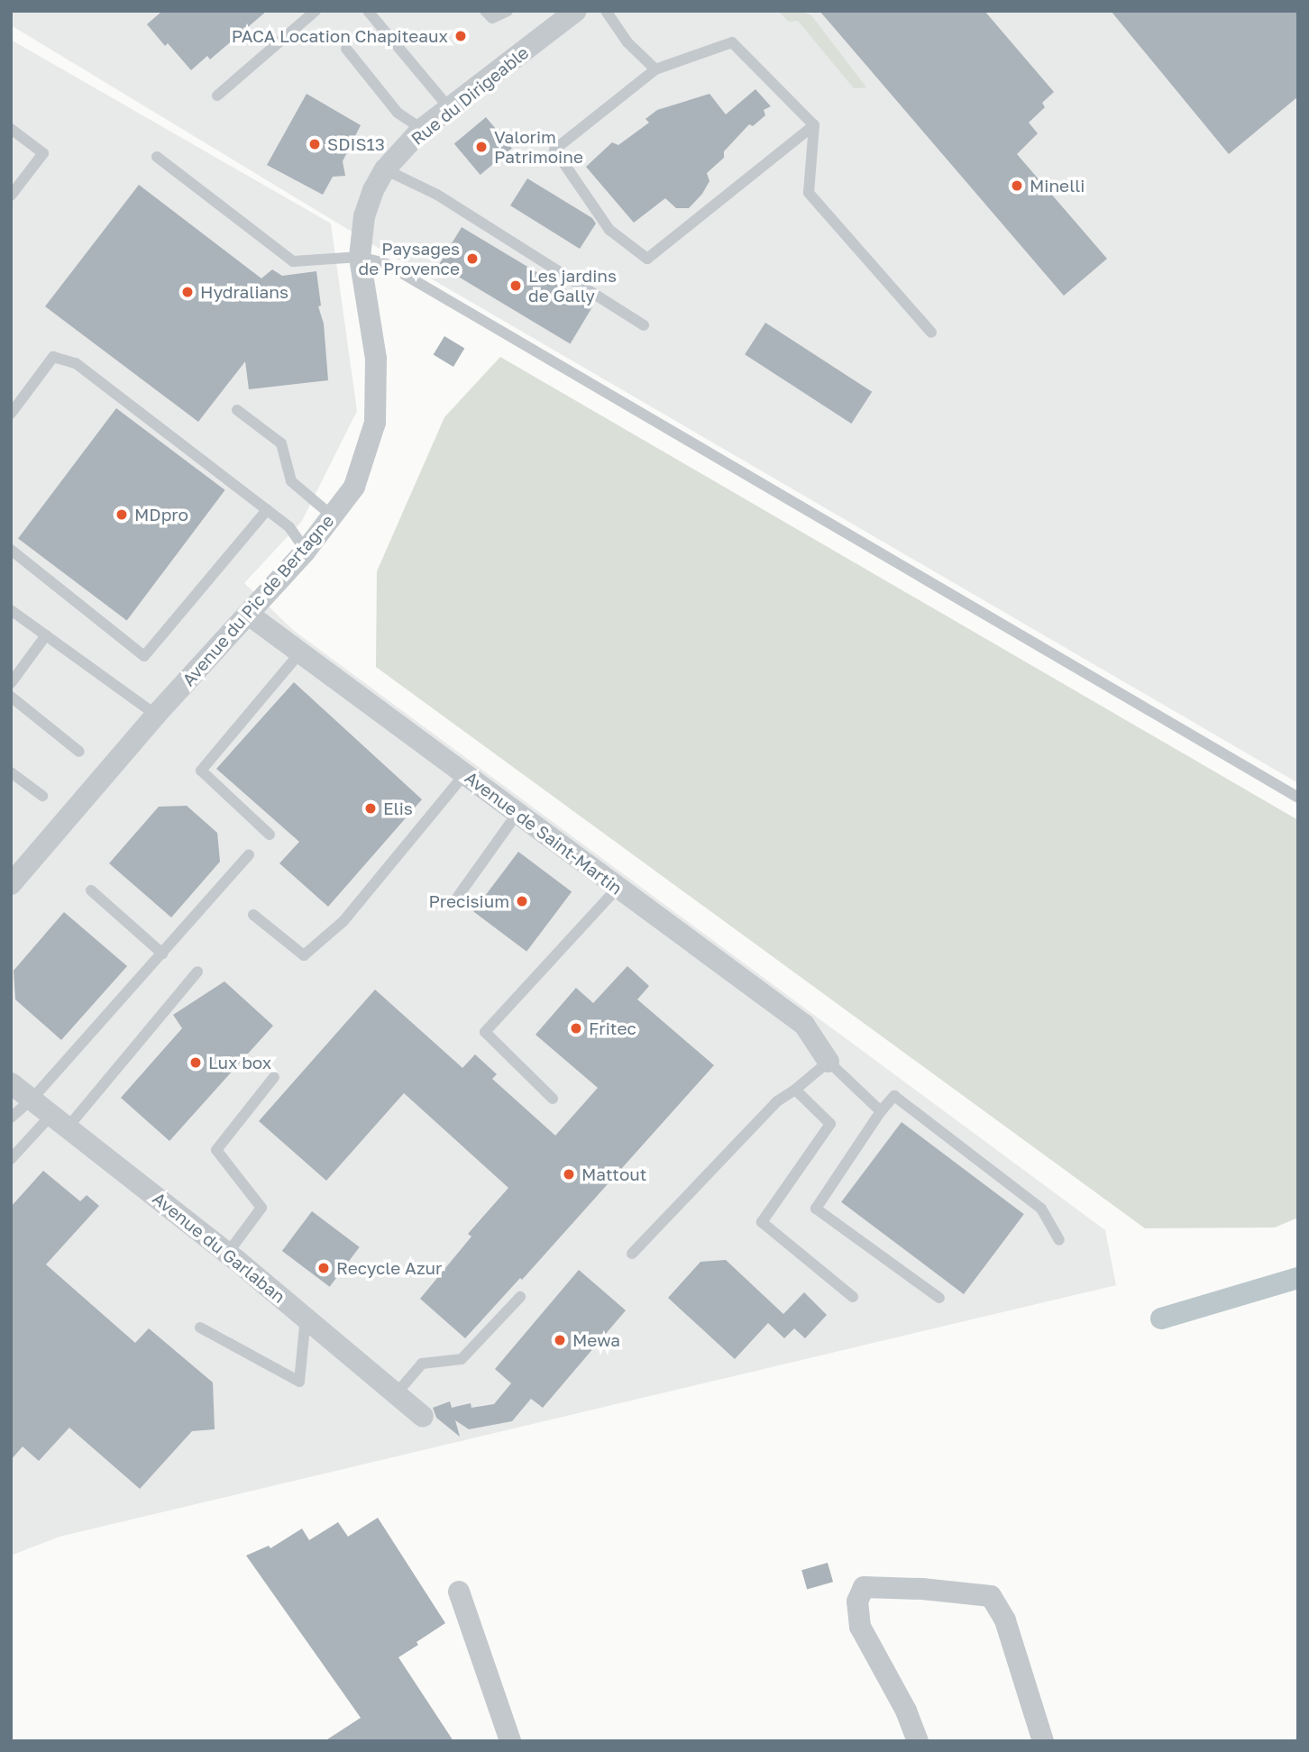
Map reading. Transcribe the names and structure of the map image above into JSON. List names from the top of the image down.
{
  "streets": {
    "street": [
      "Rue du Dirigeable",
      "Avenue du Pic de Bertagne",
      "Avenue de Saint-Martin",
      "Avenue du Garlaban"
    ]
  },
  "crossings": [
    ["Rue du Dirigeable", "Avenue du Pic de Bertagne"],
    ["Avenue du Pic de Bertagne", "Avenue de Saint-Martin"]
  ],
  "places": [
    "PACA Location Chapiteaux",
    "SDIS13",
    "Valorim Patrimoine",
    "Minelli",
    "Paysages de Provence",
    "Les jardins de Gally",
    "Hydralians",
    "MDpro",
    "Elis",
    "Precisium",
    "Fritec",
    "Lux box",
    "Mattout",
    "Recycle Azur",
    "Mewa"
  ]
}
